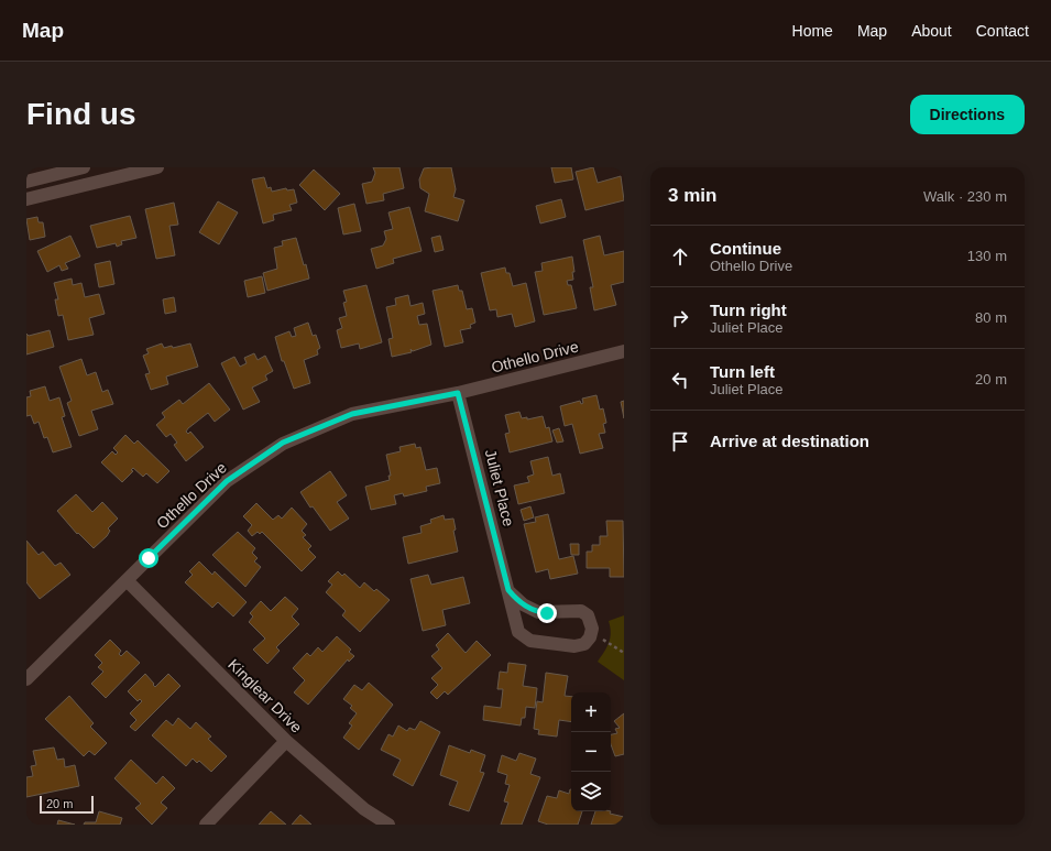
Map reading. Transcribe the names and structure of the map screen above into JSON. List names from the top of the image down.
{
  "streets": {
    "street": ["Othello Drive", "Juliet Place", "Kinglear Drive"]
  },
  "crossings": [
    ["Othello Drive", "Juliet Place"],
    ["Othello Drive", "Kinglear Drive"]
  ],
  "scale_bar": "20 m",
  "page": {
    "header": "Map",
    "nav": [
      "Home",
      "Map",
      "About",
      "Contact"
    ],
    "buttons": "Directions",
    "title": "Find us",
    "heading": ["3 min", "Walk · 230 m"],
    "list": [
      ["Continue", "Othello Drive", "130 m"],
      ["Turn right", "Juliet Place", "80 m"],
      ["Turn left", "Juliet Place", "20 m"],
      "Arrive at destination"
    ],
    "map_buttons": ["+", "−"],
    "scale": "20 m"
  }
}
